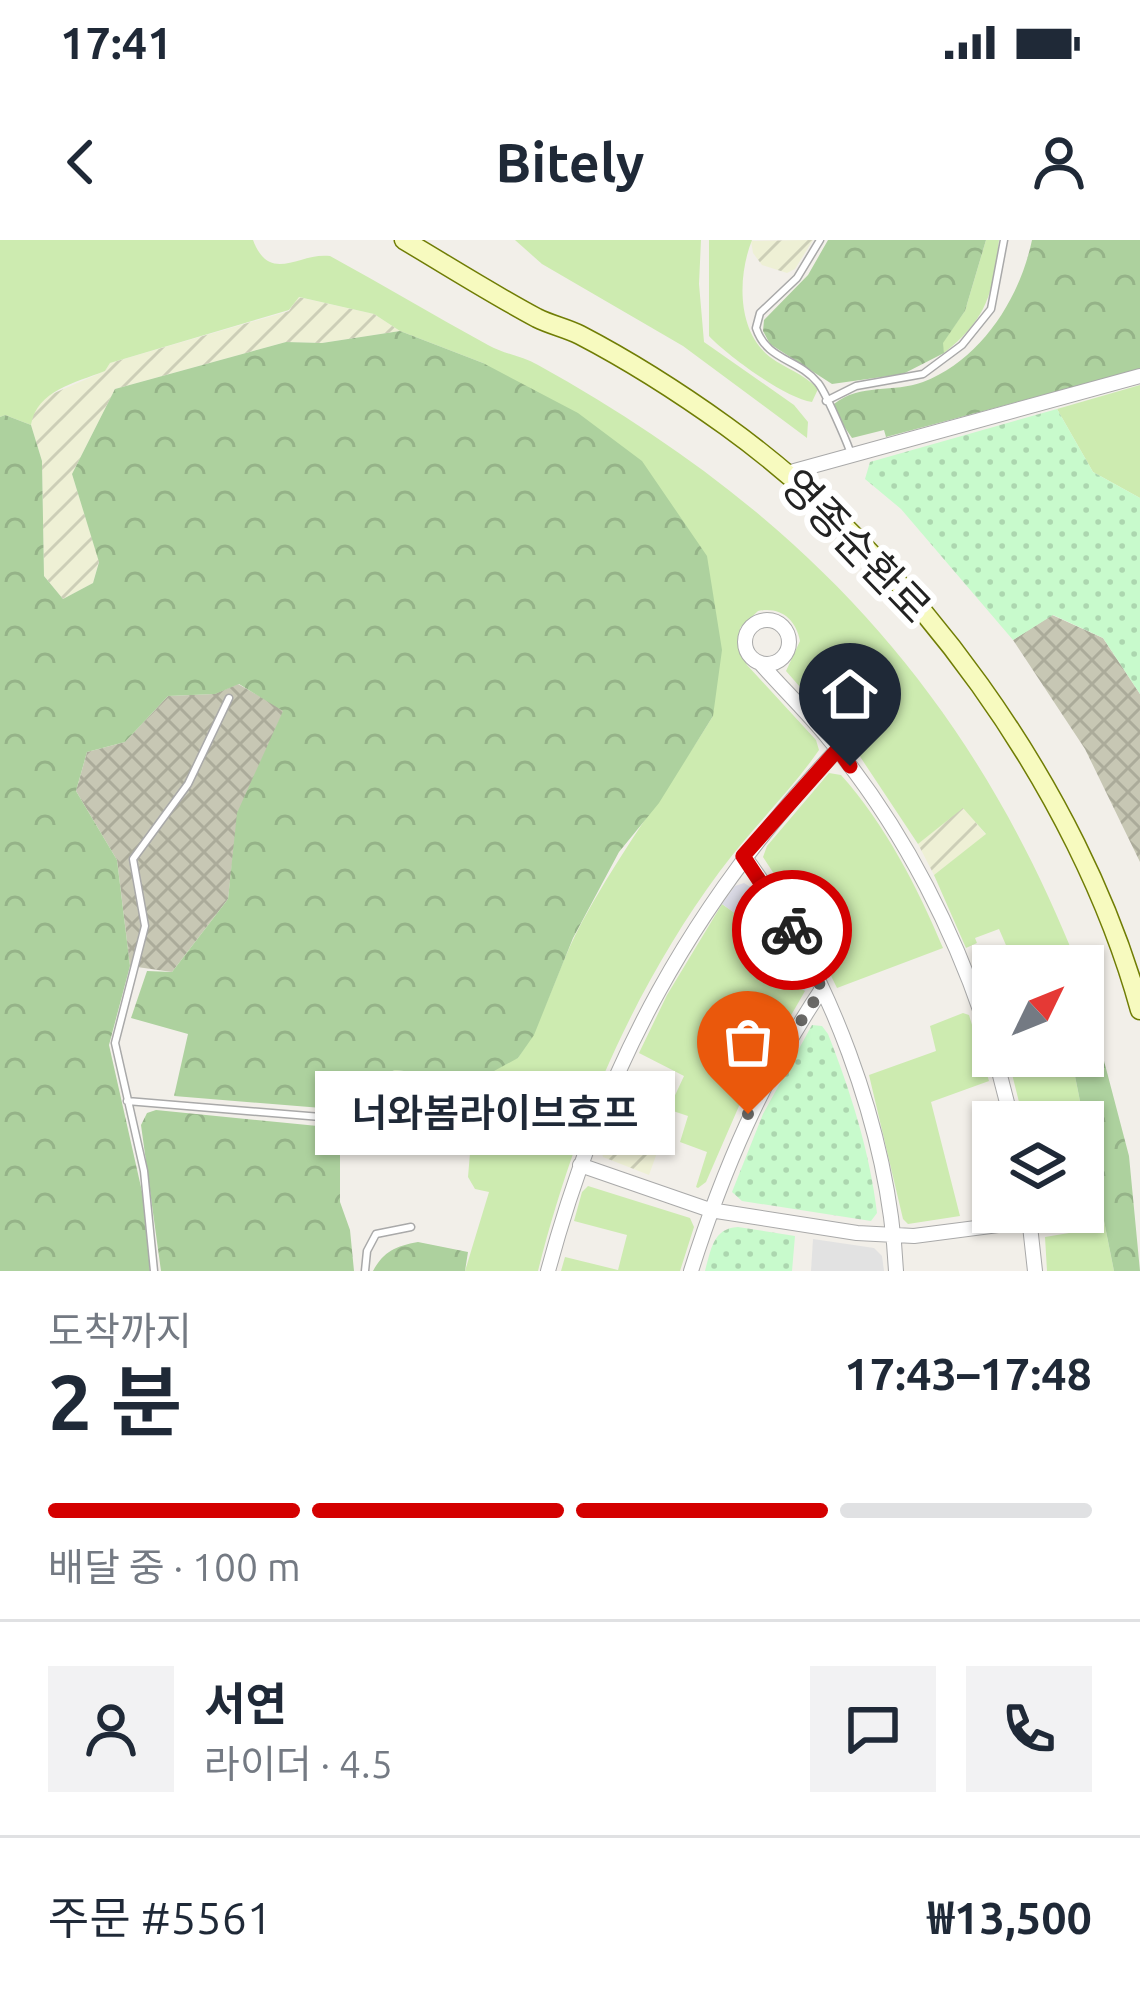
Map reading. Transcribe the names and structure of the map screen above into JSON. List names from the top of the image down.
{
  "streets": {
    "main road": ["영종순환로"]
  },
  "places": ["너와봄라이브호프"],
  "north": "top right",
  "page": {
    "status": "17:41",
    "header": "Bitely",
    "bubble": "너와봄라이브호프",
    "heading": ["2 분", "도착까지", "17:43–17:48"],
    "panel": [
      "서연",
      "라이더 · 4.5",
      "주문 #5561",
      "₩13,500"
    ],
    "bar": "배달 중 · 100 m"
  }
}
